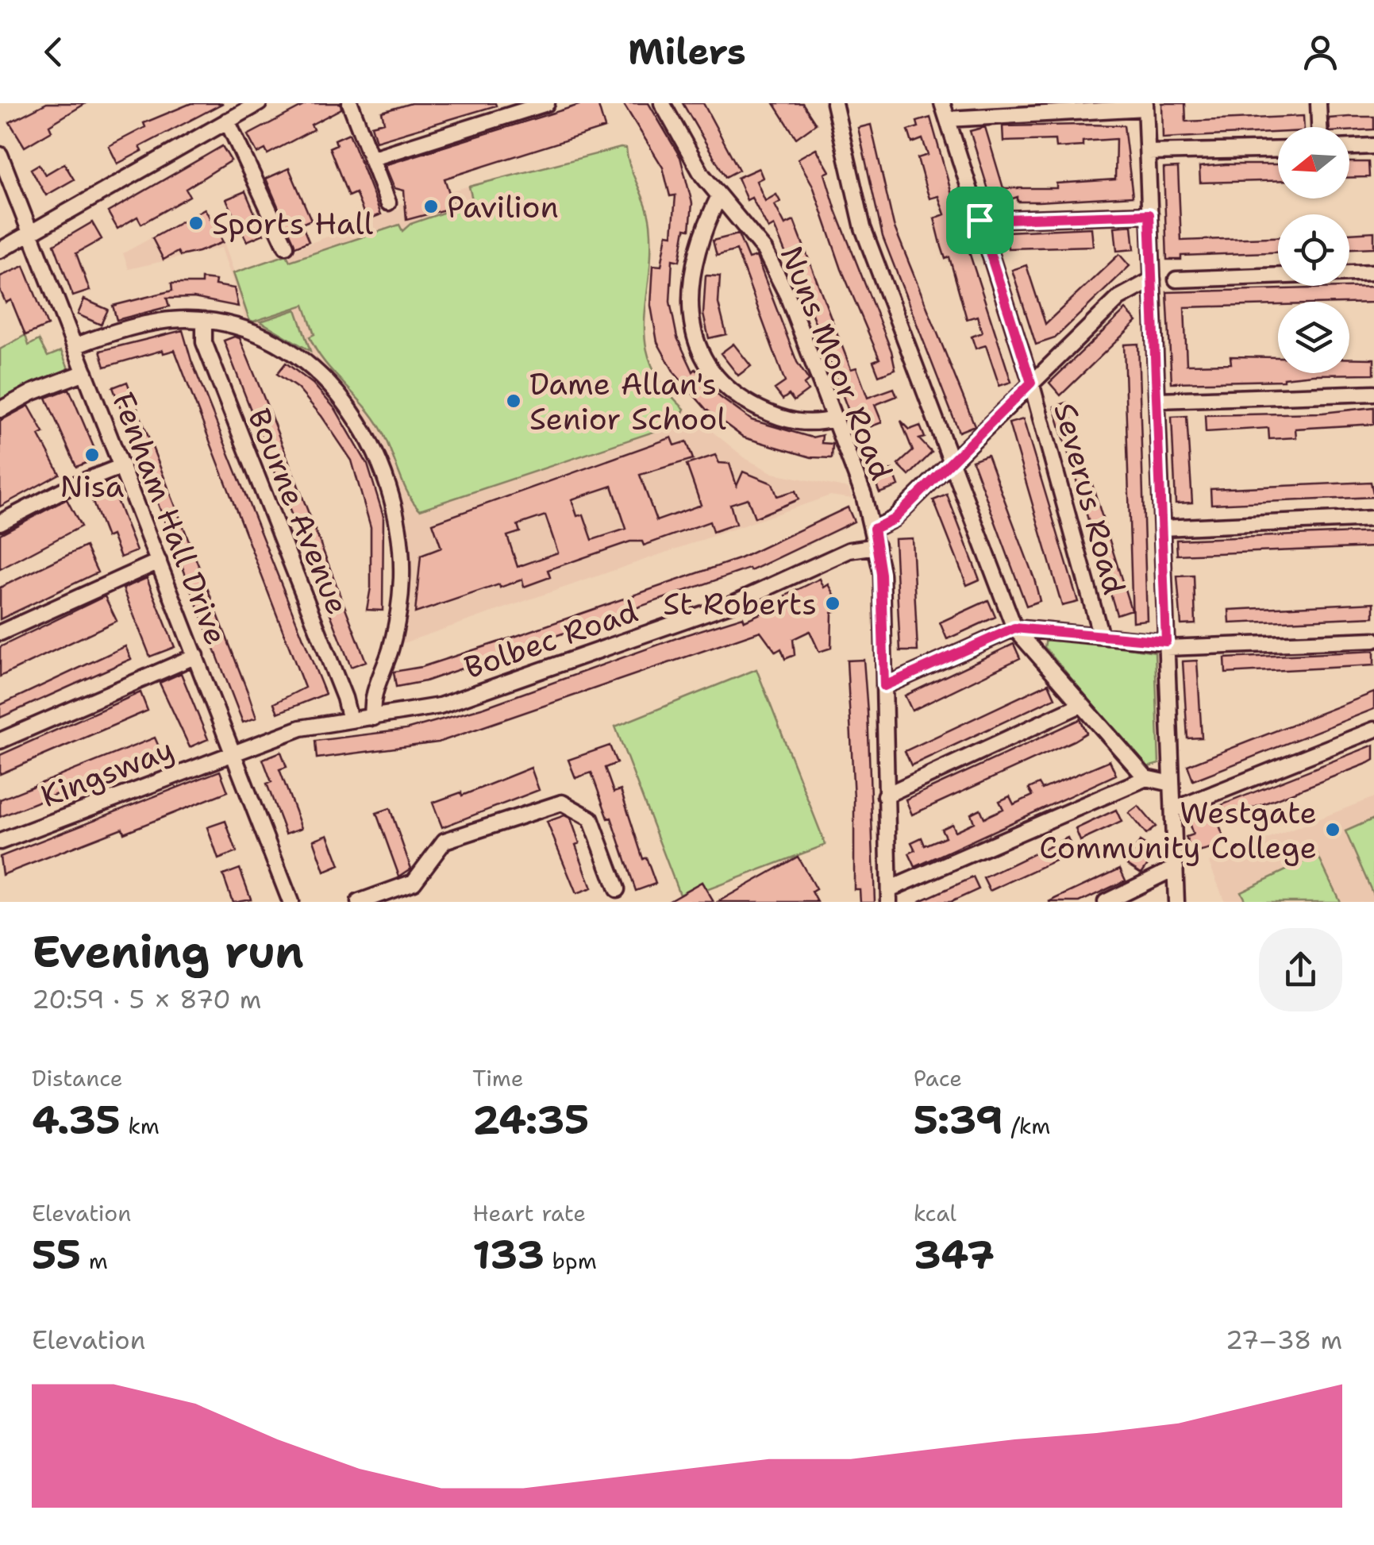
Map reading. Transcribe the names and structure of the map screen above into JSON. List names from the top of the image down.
{
  "streets": {
    "street": [
      "Nuns Moor Road",
      "Severus Road",
      "Bourne Avenue",
      "Fenham Hall Drive",
      "Bolbec Road",
      "Kingsway"
    ]
  },
  "crossings": [
    ["Nuns Moor Road", "Bolbec Road"],
    ["Bourne Avenue", "Bolbec Road"],
    ["Fenham Hall Drive", "Bolbec Road"],
    ["Fenham Hall Drive", "Kingsway"],
    ["Bolbec Road", "Kingsway"]
  ],
  "places": [
    "Pavilion",
    "Sports Hall",
    "Dame Allan's Senior School",
    "Nisa",
    "St Roberts",
    "Westgate Community College"
  ],
  "north": "left",
  "page": {
    "header": "Milers",
    "heading": ["Evening run", "20:59 · 5 × 870 m"],
    "stats": [
      ["Distance", "4.35 km"],
      ["Time", "24:35"],
      ["Pace", "5:39 /km"],
      ["Elevation", "55 m"],
      ["Heart rate", "133 bpm"],
      ["kcal", "347"]
    ],
    "chart": ["Elevation", "27–38 m"]
  }
}
